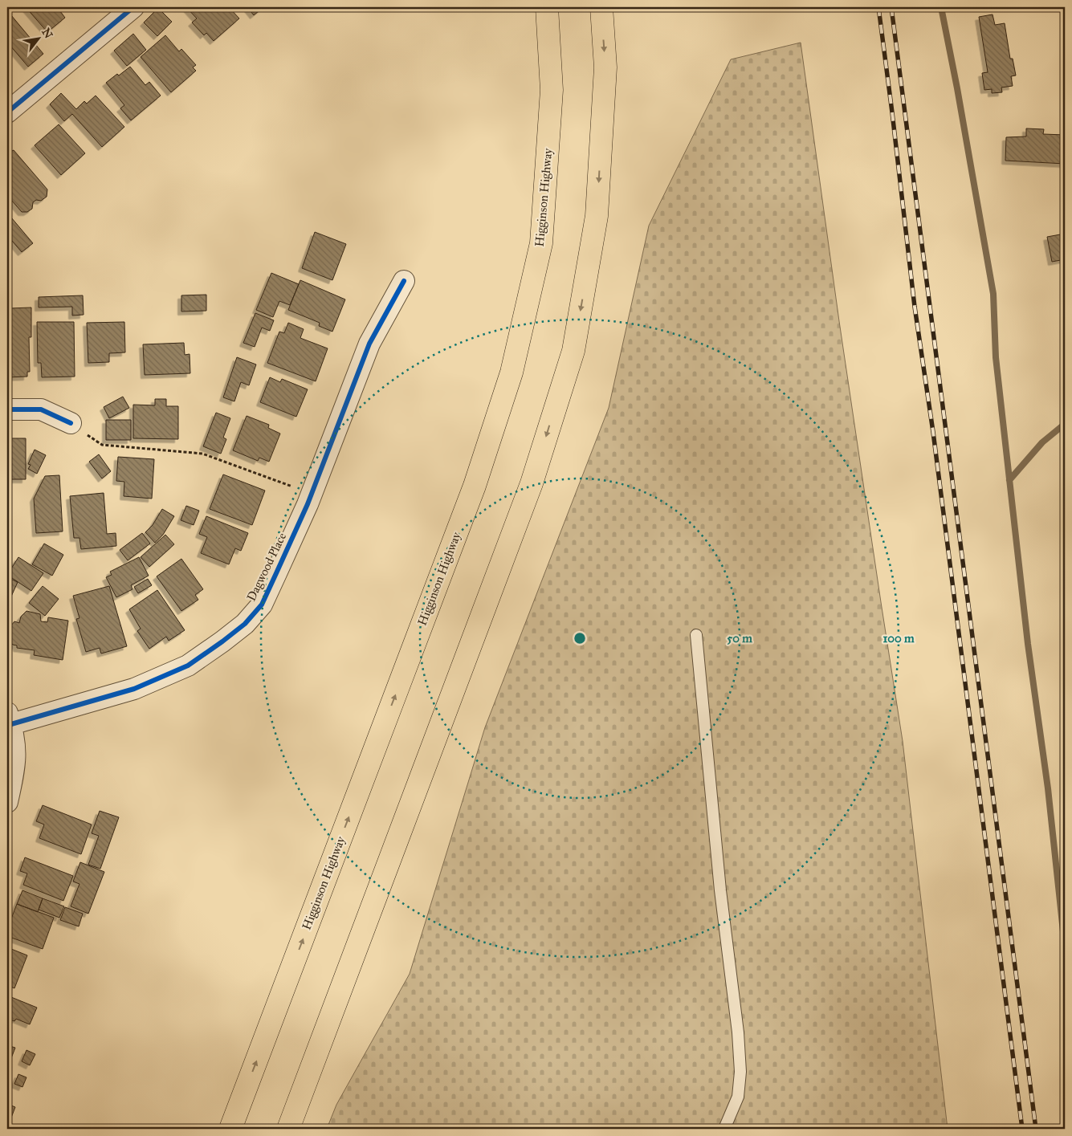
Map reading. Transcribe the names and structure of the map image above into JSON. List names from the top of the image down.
{
  "streets": {
    "highway": ["Higginson Highway"],
    "street": ["Dagwood Place"]
  },
  "north": "top right",
  "rings": ["50 m", "100 m"]
}
